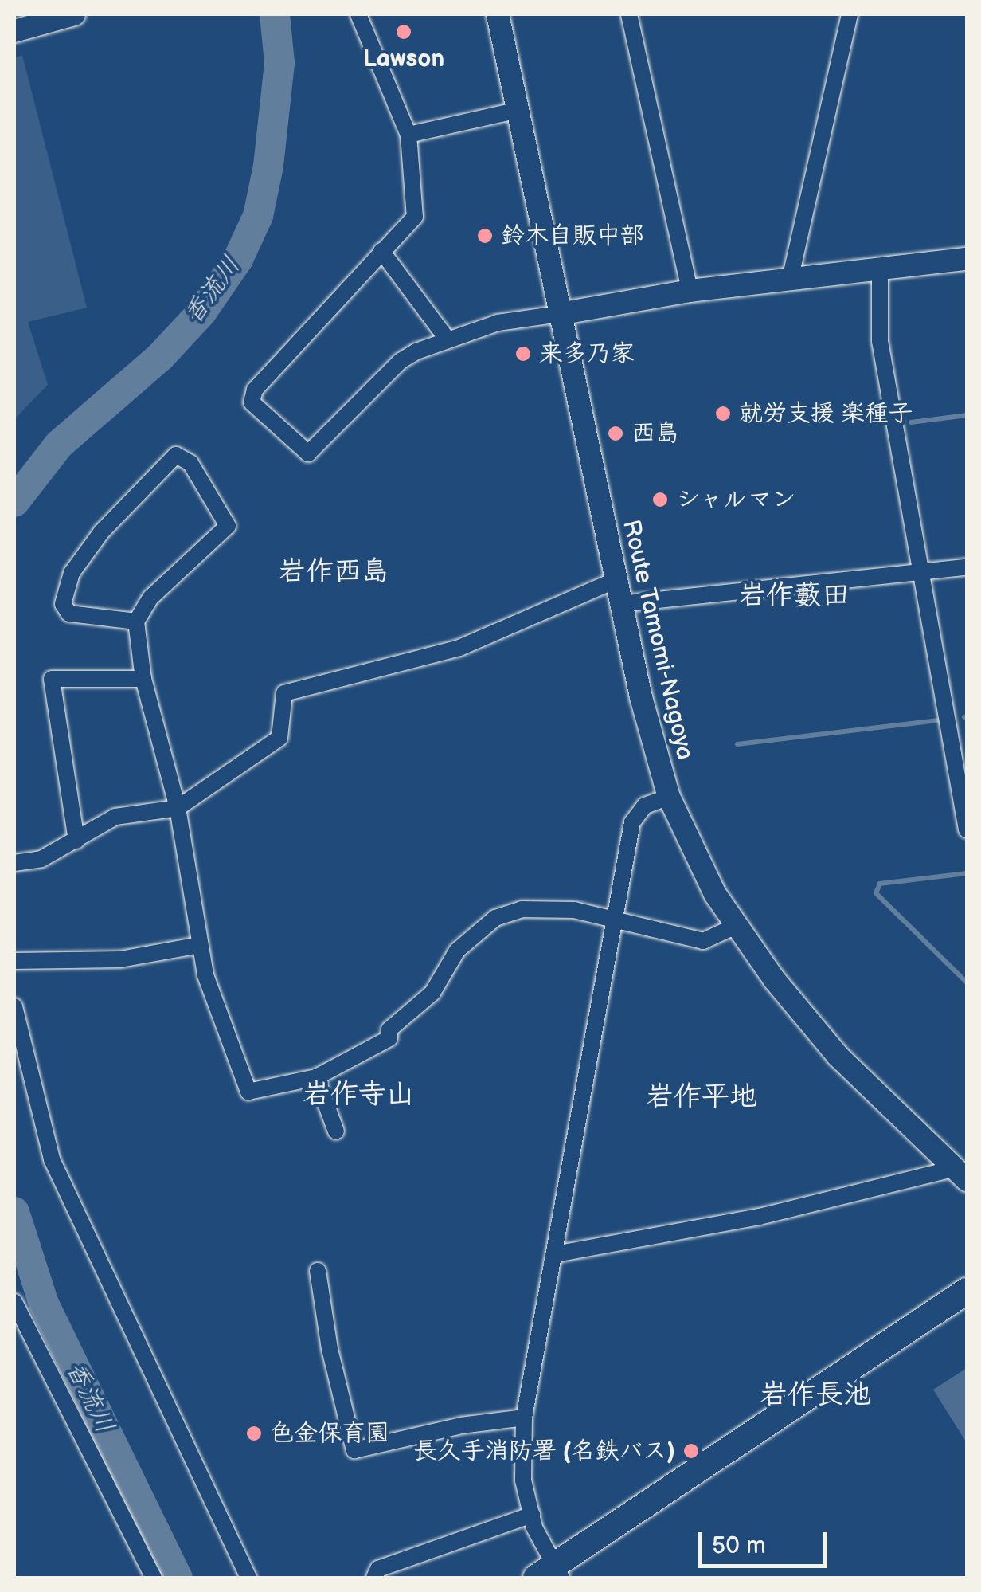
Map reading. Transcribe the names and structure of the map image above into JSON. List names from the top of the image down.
{
  "streets": {
    "main road": ["Route Tamomi-Nagoya"]
  },
  "districts": [
    "岩作西島",
    "岩作藪田",
    "岩作寺山",
    "岩作平地",
    "岩作長池"
  ],
  "water": ["香流川"],
  "places": [
    "Lawson",
    "鈴木自販中部",
    "来多乃家",
    "就労支援 楽種子",
    "西島",
    "シャルマン",
    "色金保育園",
    "長久手消防署 (名鉄バス)"
  ],
  "scale_bar": "50 m"
}
